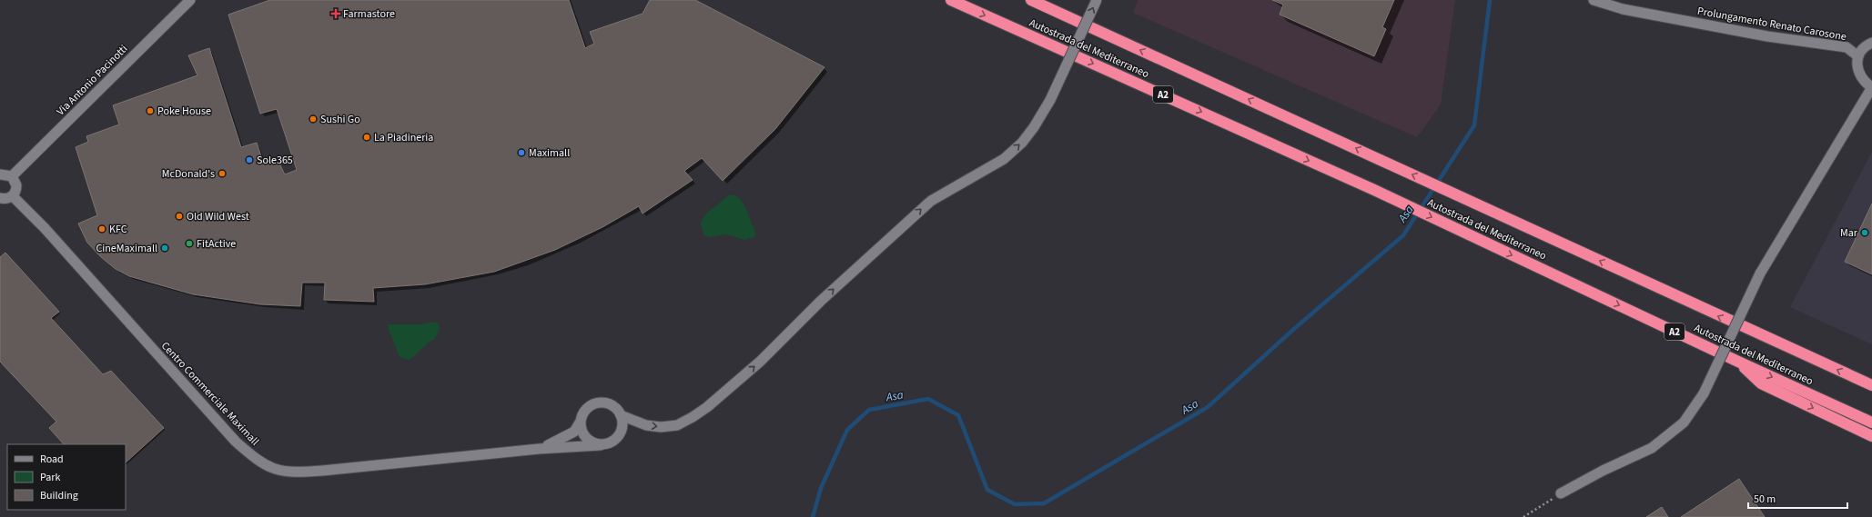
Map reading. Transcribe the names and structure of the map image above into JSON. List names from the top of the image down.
{
  "streets": {
    "highway": ["Autostrada del Mediterraneo", "A2"],
    "street": ["Prolungamento Renato Carosone", "Via Antonio Pacinotti", "Centro Commerciale Maximall"]
  },
  "water": ["Asa"],
  "places": {
    "health": ["Farmastore"],
    "other": [
      "Poke House",
      "Sushi Go",
      "La Piadineria",
      "Maximall",
      "Sole365",
      "McDonald's",
      "Old Wild West",
      "KFC",
      "Mar",
      "FitActive",
      "CineMaximall"
    ]
  },
  "legend": ["Road", "Park", "Building"],
  "scale_bar": "50 m"
}
